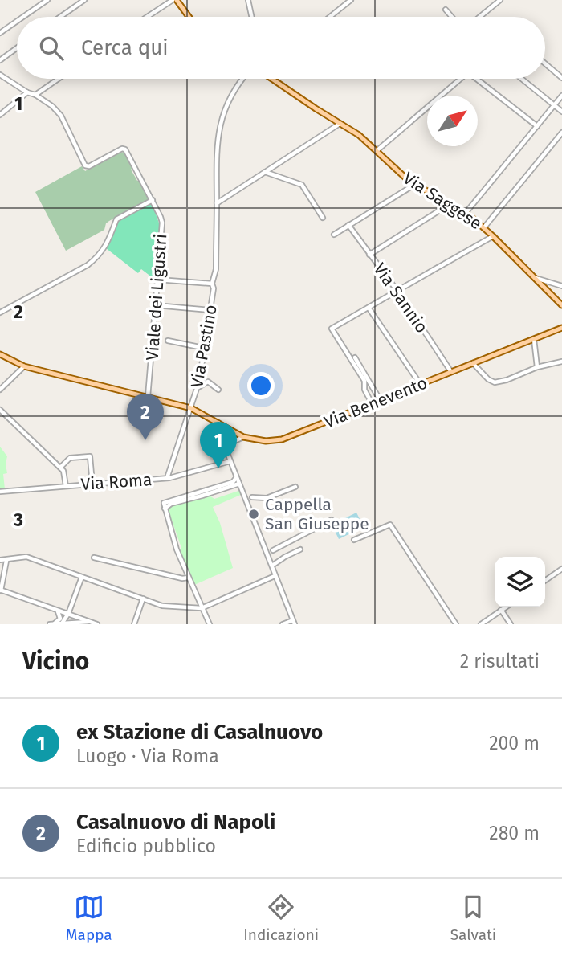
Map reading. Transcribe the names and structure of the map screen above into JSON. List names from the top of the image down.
{
  "streets": {
    "main road": ["Via Saggese", "Via Benevento"],
    "street": [
      "Viale dei Ligustri",
      "Via Sannio",
      "Via Pastino",
      "Via Roma"
    ]
  },
  "crossings": [
    ["Viale dei Ligustri", "Via Benevento"],
    ["Via Sannio", "Via Benevento"],
    ["Via Pastino", "Via Benevento"],
    ["Via Pastino", "Via Roma"]
  ],
  "places": ["Cappella San Giuseppe"],
  "north": "top right",
  "page": {
    "search": "Cerca qui",
    "pins": ["2", "1"],
    "heading": ["Vicino", "2 risultati"],
    "list": [
      {
        "mark": "1",
        "name": "ex Stazione di Casalnuovo",
        "note": "Luogo · Via Roma",
        "value": "200 m"
      },
      {
        "mark": "2",
        "name": "Casalnuovo di Napoli",
        "note": "Edificio pubblico",
        "value": "280 m"
      }
    ],
    "nav": ["Mappa", "Indicazioni", "Salvati"]
  },
  "grid": {
    "rows": ["1", "2", "3"]
  }
}
